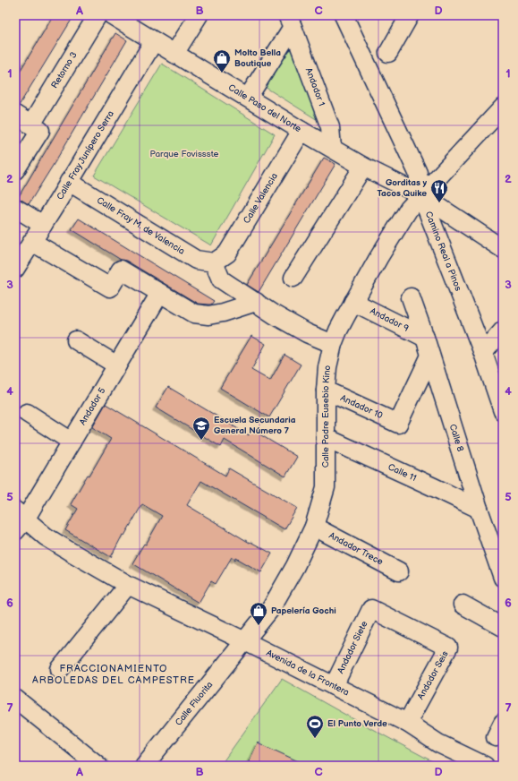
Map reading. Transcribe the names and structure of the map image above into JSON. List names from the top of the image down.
{
  "streets": {
    "street": [
      "Retorno 3",
      "Andador 1",
      "Calle Paso del Norte",
      "Calle Fray Junípero Serra",
      "Calle Valencia",
      "Calle Fray M. de Valencia",
      "Camino Real a Pinos",
      "Andador 9",
      "Andador 5",
      "Andador 10",
      "Calle Padre Eusebio Kino",
      "Calle 8",
      "Calle 11",
      "Andador Trece",
      "Andador Siete",
      "Avenida de la Frontera",
      "Andador Seis",
      "Calle Fluorita"
    ]
  },
  "crossings": [
    ["Andador 1", "Calle Paso del Norte"],
    ["Calle Paso del Norte", "Calle Fray Junípero Serra"],
    ["Calle Paso del Norte", "Calle Valencia"],
    ["Calle Paso del Norte", "Camino Real a Pinos"],
    ["Calle Paso del Norte", "Calle Padre Eusebio Kino"],
    ["Calle Fray Junípero Serra", "Calle Fray M. de Valencia"],
    ["Calle Valencia", "Calle Fray M. de Valencia"],
    ["Camino Real a Pinos", "Calle Padre Eusebio Kino"],
    ["Andador 9", "Calle Padre Eusebio Kino"],
    ["Andador 9", "Calle 8"],
    ["Andador 5", "Avenida de la Frontera"],
    ["Andador 10", "Calle Padre Eusebio Kino"],
    ["Andador 10", "Calle 8"],
    ["Calle Padre Eusebio Kino", "Calle 11"],
    ["Calle Padre Eusebio Kino", "Andador Trece"],
    ["Calle Padre Eusebio Kino", "Avenida de la Frontera"],
    ["Calle Padre Eusebio Kino", "Calle Fluorita"],
    ["Calle 8", "Calle 11"],
    ["Andador Siete", "Avenida de la Frontera"],
    ["Andador Siete", "Andador Seis"],
    ["Avenida de la Frontera", "Andador Seis"],
    ["Avenida de la Frontera", "Calle Fluorita"]
  ],
  "districts": ["FRACCIONAMIENTO ARBOLEDAS DEL CAMPESTRE"],
  "parks": ["Parque Fovissste"],
  "places": {
    "shop": ["Molto Bella Boutique", "Papelería Gochi"],
    "restaurant": ["Gorditas y Tacos Quike"],
    "school or university": ["Escuela Secundaria General Número 7"],
    "sports": ["El Punto Verde"]
  },
  "grid": {
    "columns": [
      "A",
      "B",
      "C",
      "D"
    ],
    "rows": [
      "1",
      "2",
      "3",
      "4",
      "5",
      "6",
      "7"
    ]
  }
}
